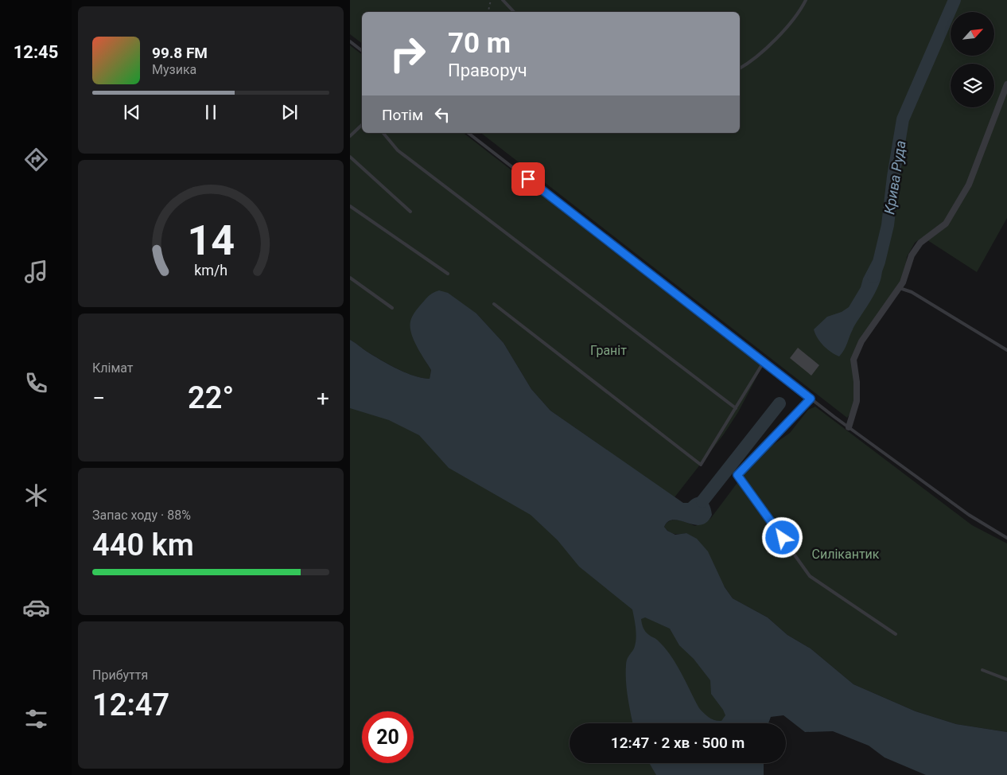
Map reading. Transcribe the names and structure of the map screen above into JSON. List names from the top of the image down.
{
  "water": ["Крива Руда"],
  "parks": ["Граніт", "Силікантик"],
  "north": "top right",
  "page": {
    "tabs": "12:45",
    "turn": ["70 m", "Праворуч"],
    "song": ["99.8 FM", "Музика"],
    "then": "Потім",
    "tile": [
      "Клімат",
      ["Запас ходу · 88%", "440 km"],
      ["Прибуття", "12:47"]
    ],
    "heat": ["−", "22°", "+"],
    "limit": "20",
    "trip": "12:47 · 2 хв · 500 m",
    "gauge": ["14", "km/h"]
  }
}
